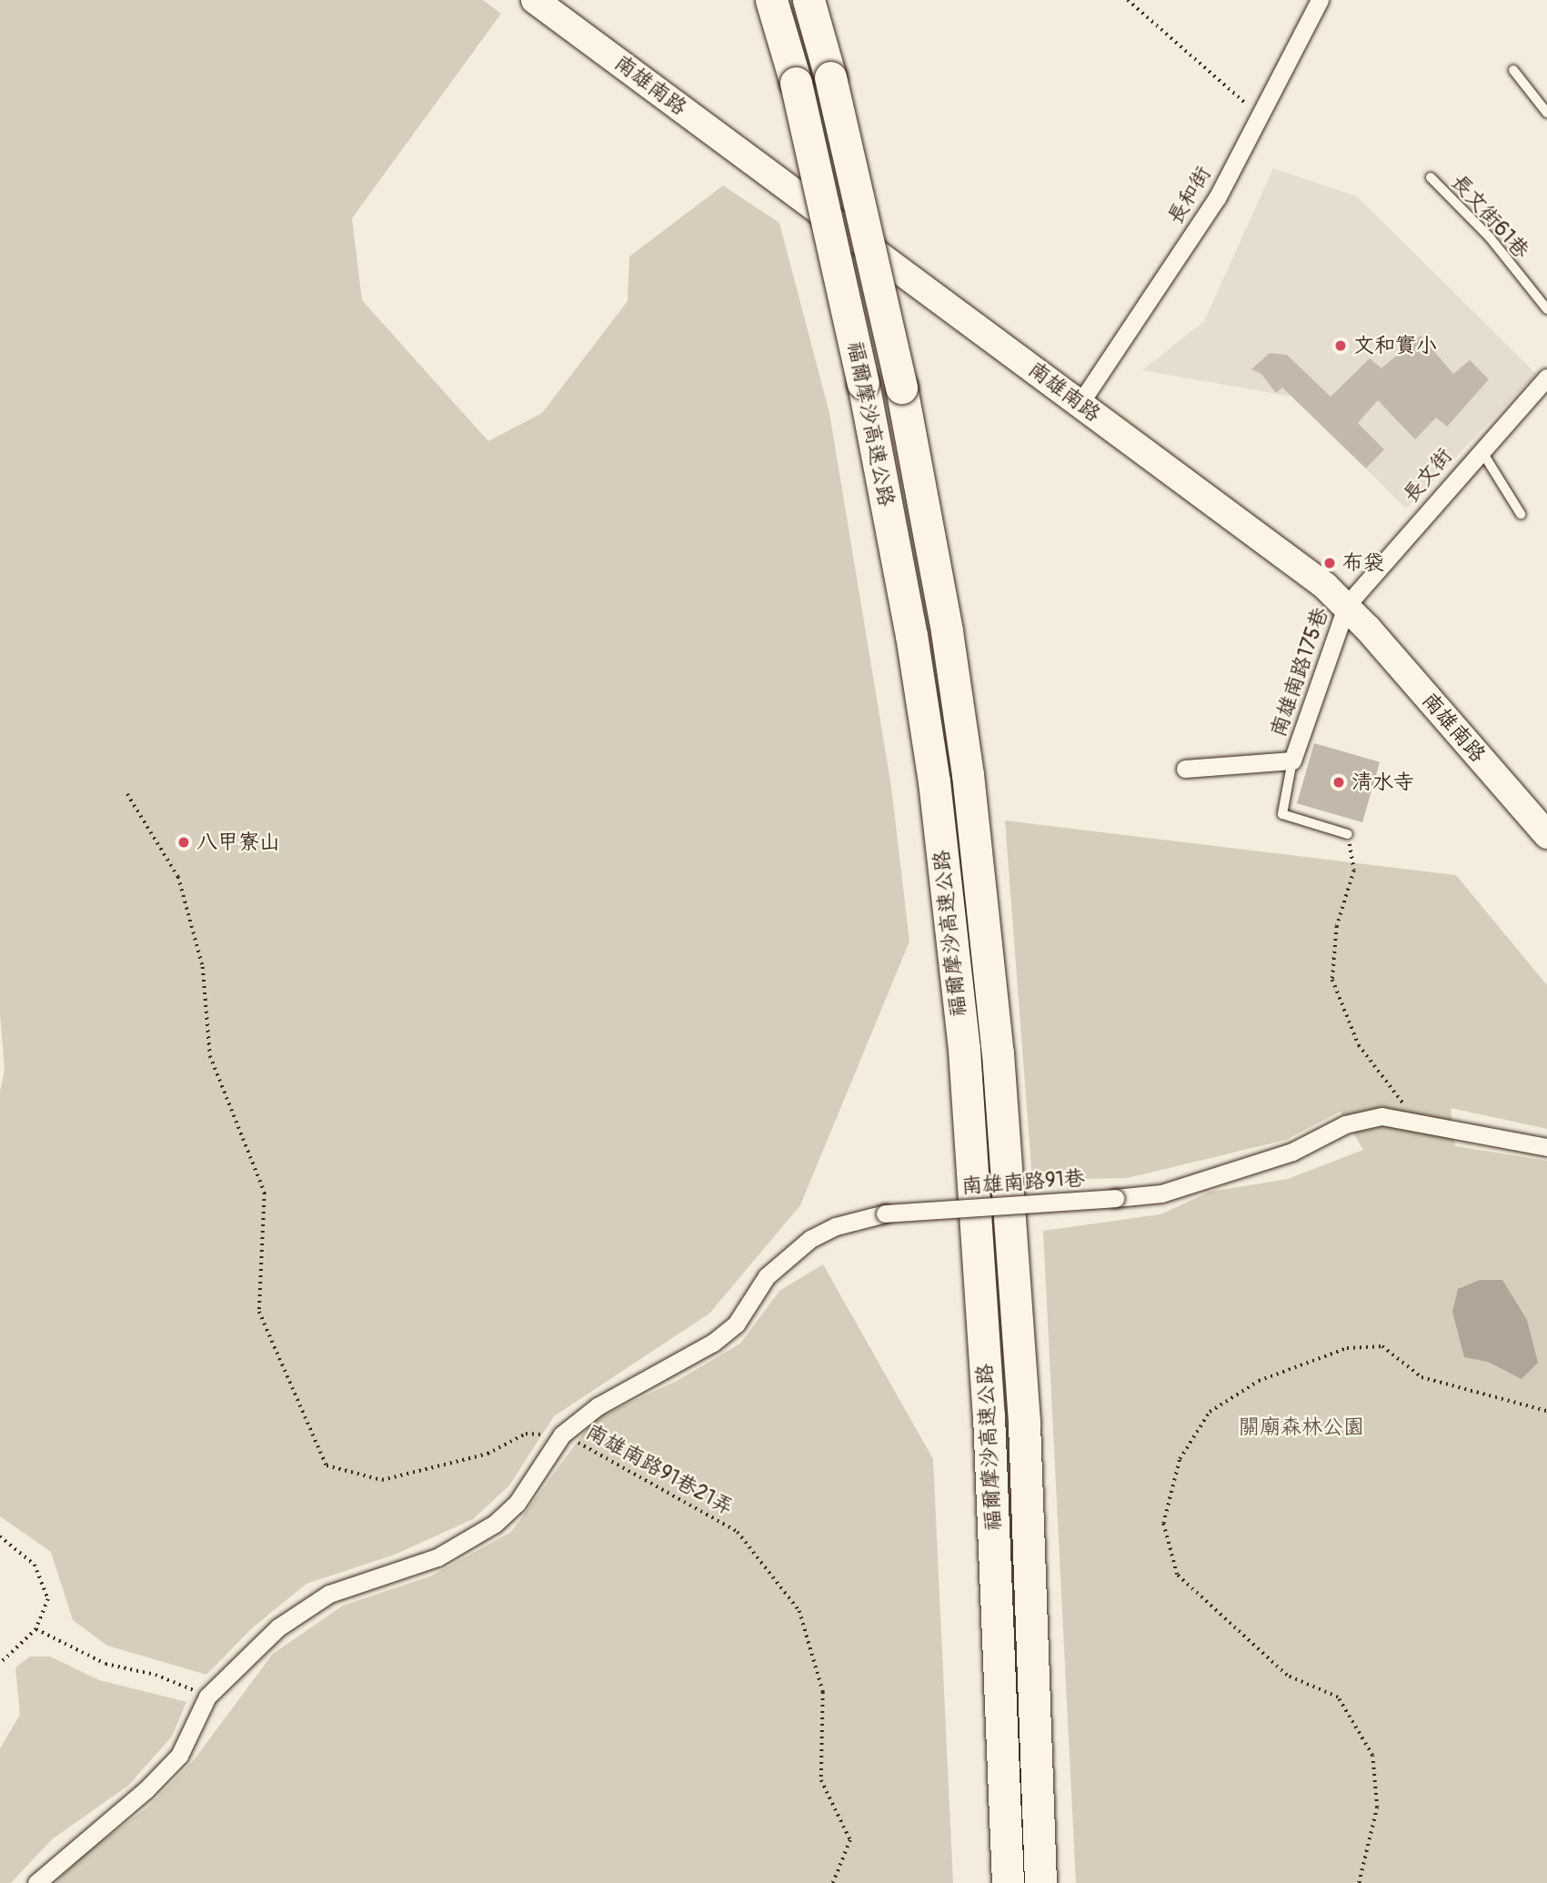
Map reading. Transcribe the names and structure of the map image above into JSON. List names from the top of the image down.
{
  "streets": {
    "highway": ["福爾摩沙高速公路"],
    "main road": ["南雄南路"],
    "street": [
      "長和街",
      "長文街",
      "南雄南路175巷",
      "南雄南路91巷"
    ],
    "lane": ["長文街61巷"],
    "path": ["南雄南路91巷21弄"]
  },
  "crossings": [
    ["南雄南路", "長和街"],
    ["南雄南路", "長文街"],
    ["南雄南路", "南雄南路175巷"],
    ["長文街", "南雄南路175巷"],
    ["南雄南路91巷", "南雄南路91巷21弄"]
  ],
  "parks": ["關廟森林公園"],
  "places": [
    "文和實小",
    "布袋",
    "清水寺",
    "八甲寮山"
  ]
}
